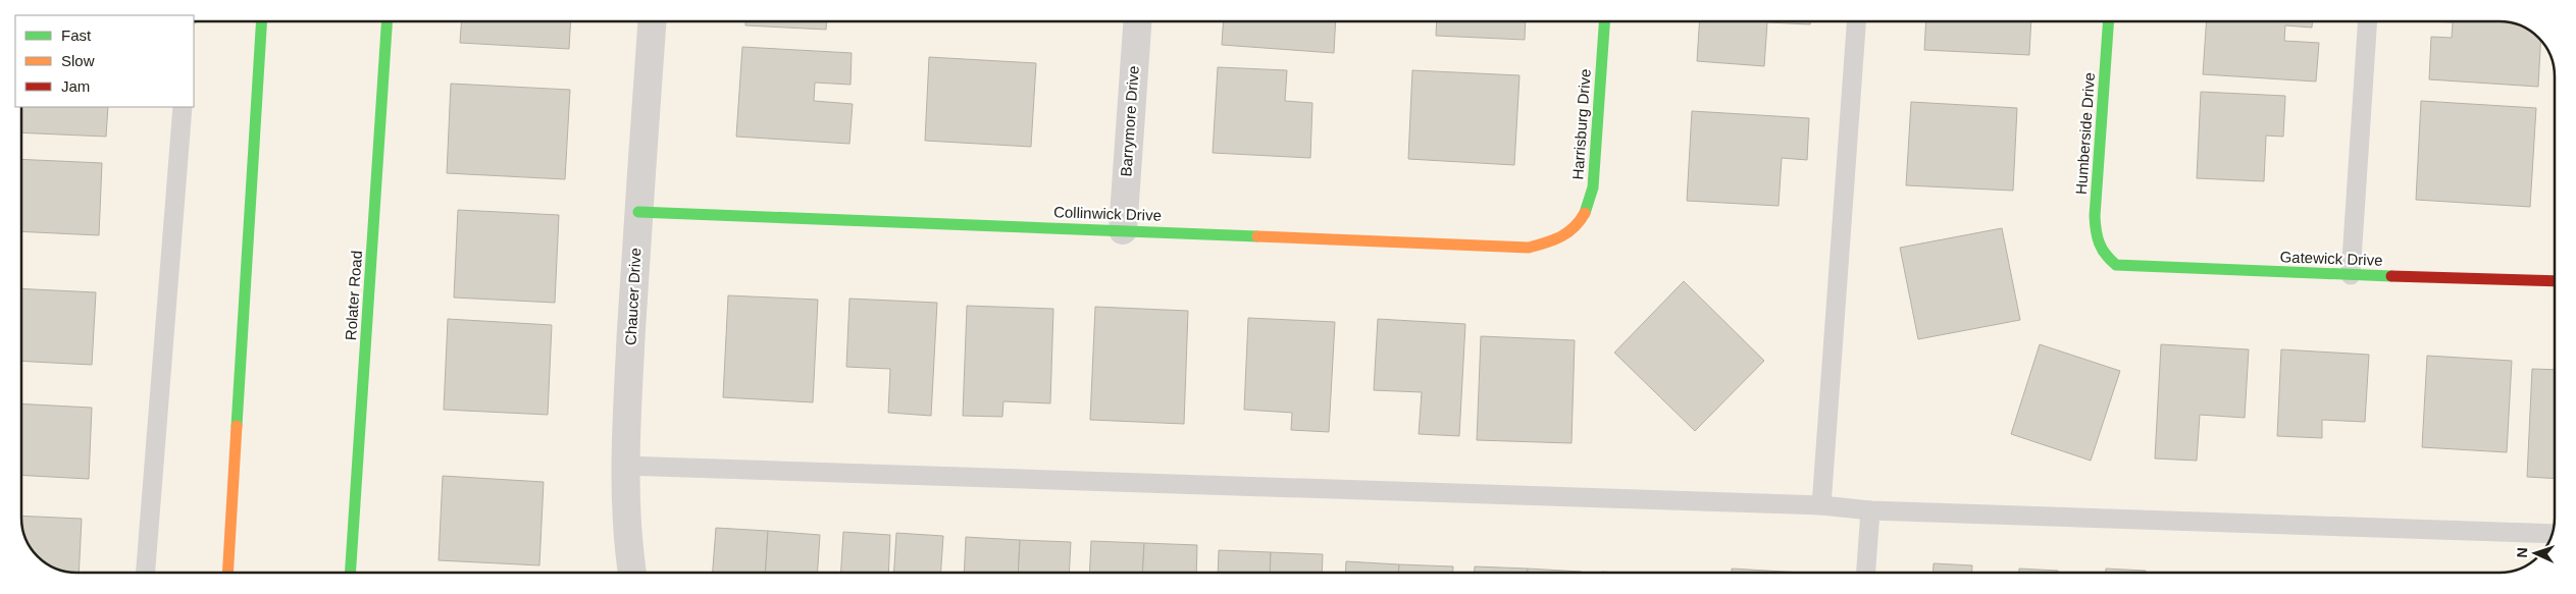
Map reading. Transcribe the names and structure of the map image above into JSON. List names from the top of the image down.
{
  "streets": {
    "street": [
      "Barrymore Drive",
      "Harrisburg Drive",
      "Humberside Drive",
      "Collinwick Drive",
      "Gatewick Drive",
      "Rolater Road",
      "Chaucer Drive"
    ]
  },
  "crossings": [
    ["Barrymore Drive", "Collinwick Drive"],
    ["Harrisburg Drive", "Collinwick Drive"],
    ["Humberside Drive", "Gatewick Drive"],
    ["Collinwick Drive", "Chaucer Drive"]
  ],
  "legend": ["Fast", "Slow", "Jam"],
  "north": "left"
}
